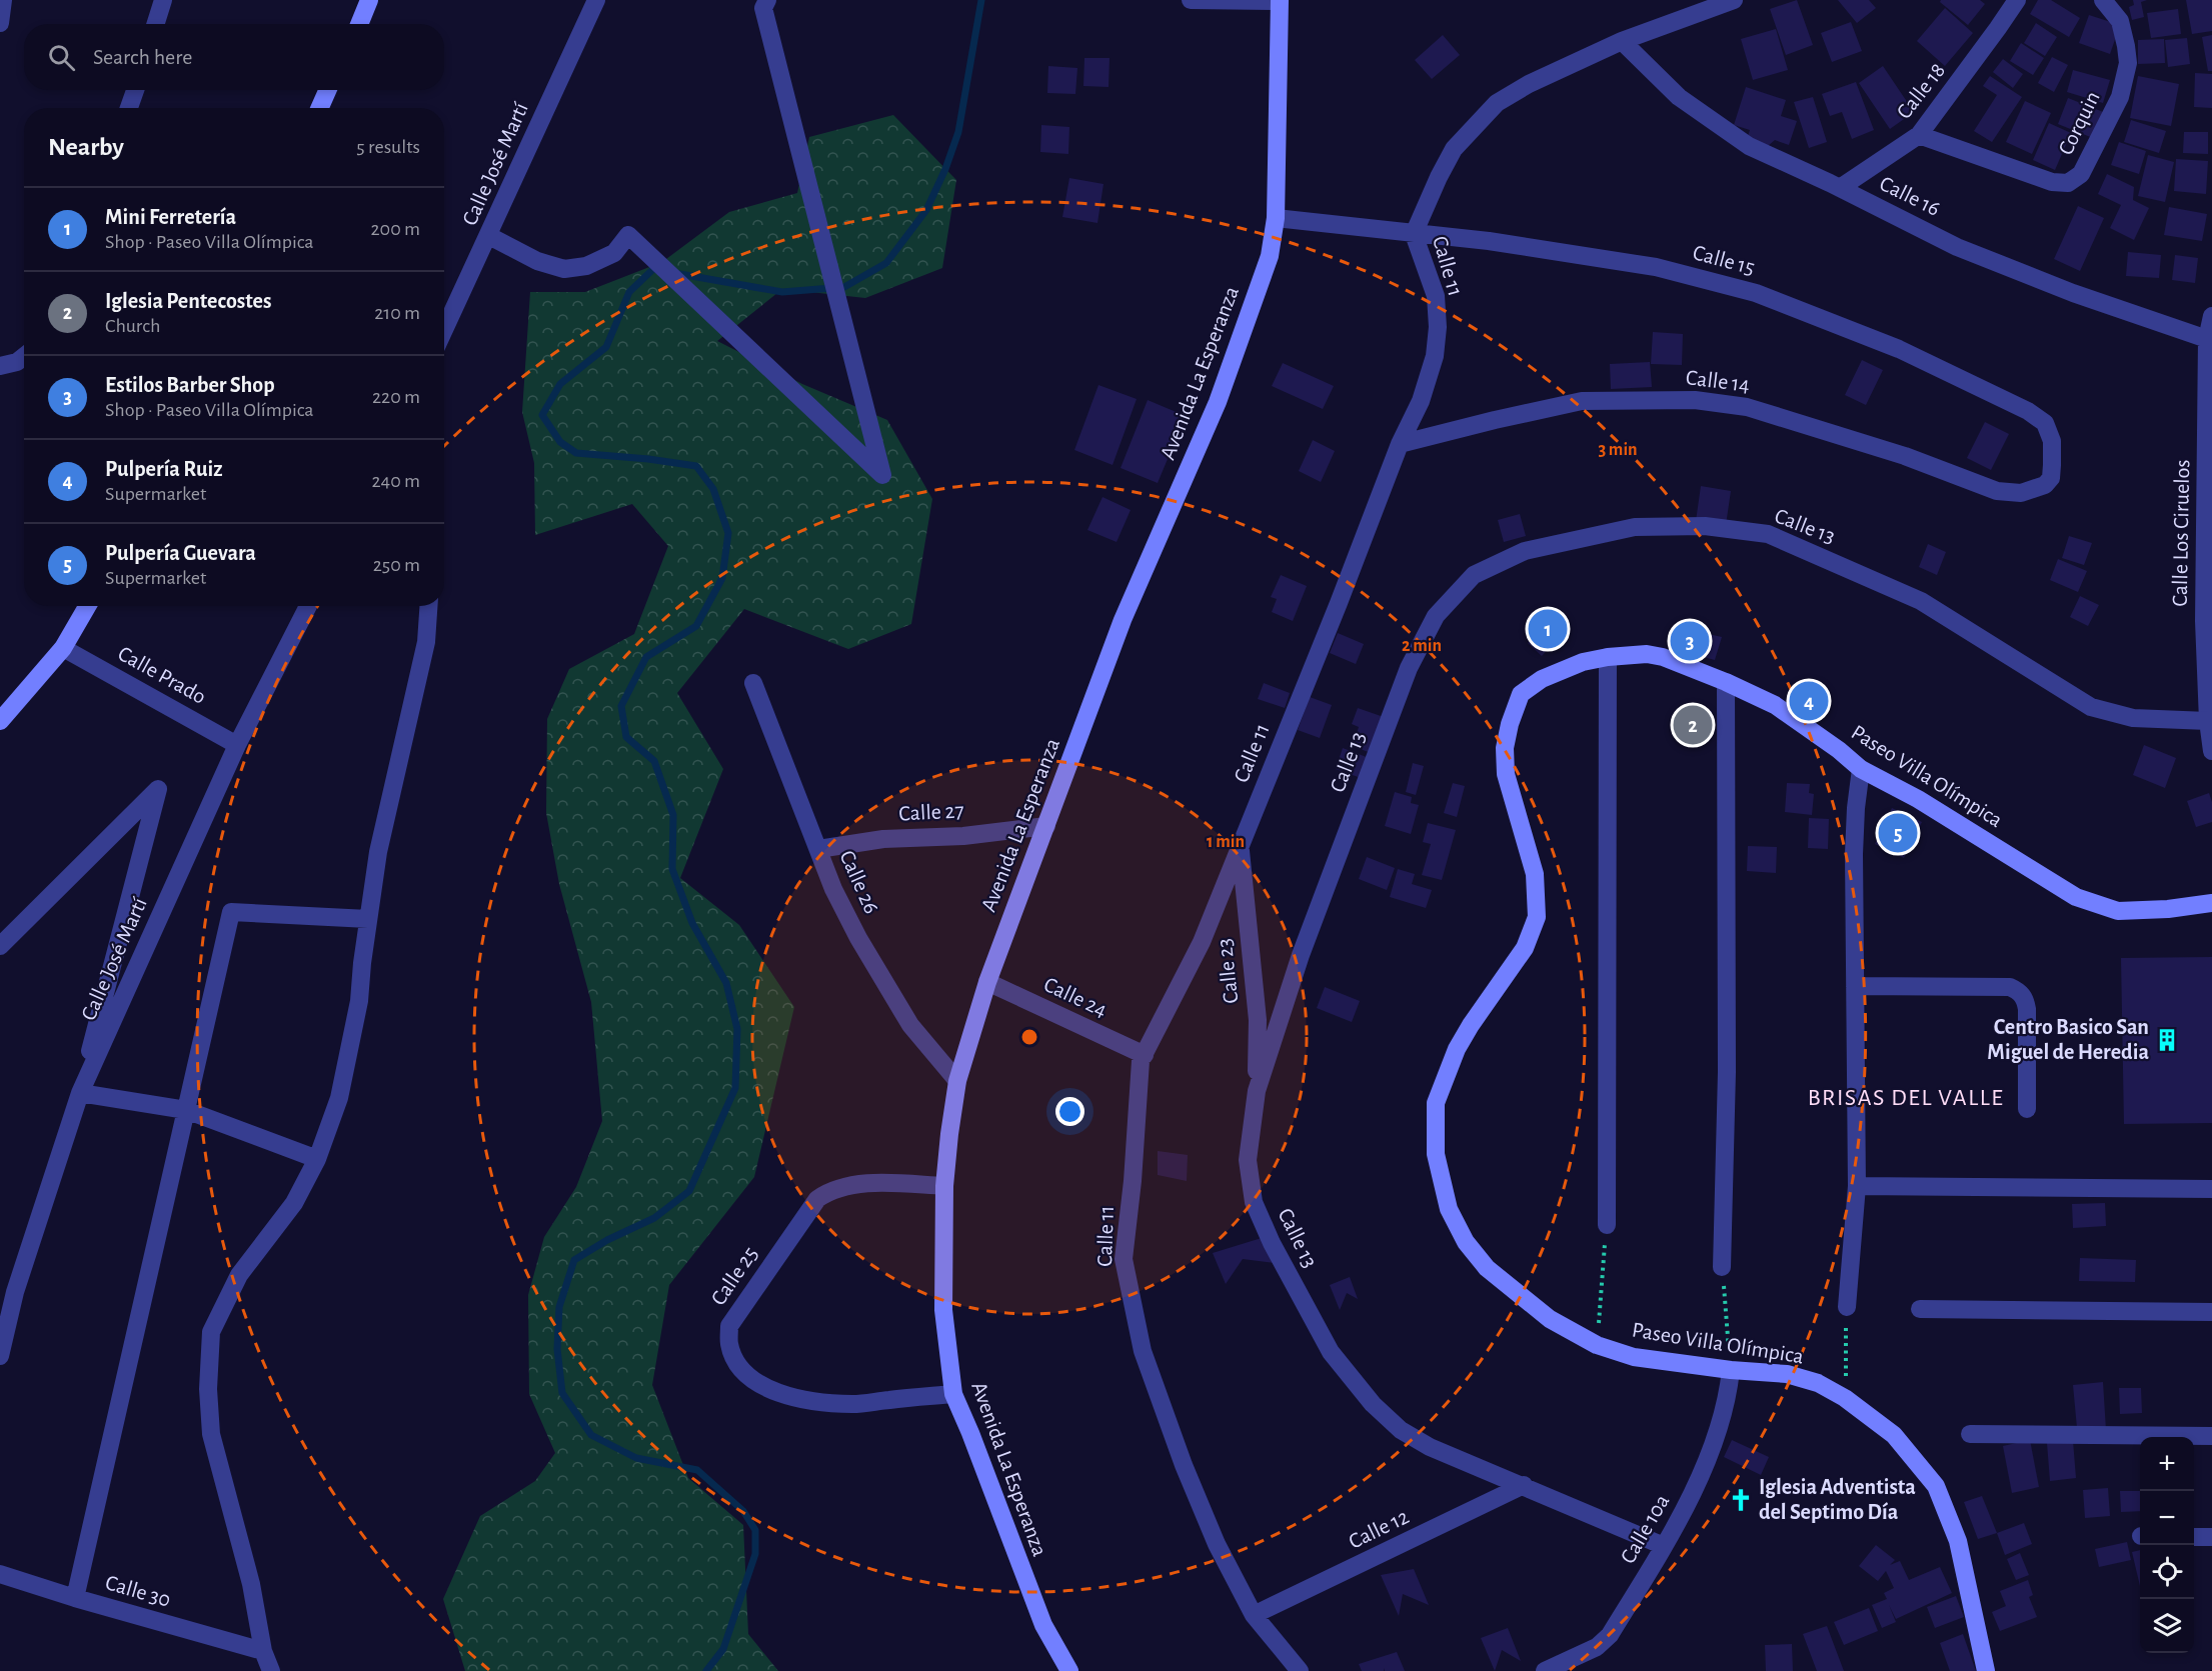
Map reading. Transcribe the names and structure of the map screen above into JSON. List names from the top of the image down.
{
  "streets": {
    "main road": ["Avenida La Esperanza", "Paseo Villa Olímpica"],
    "street": [
      "Calle 18",
      "Corquin",
      "Calle José Martí",
      "Calle 16",
      "Calle 15",
      "Calle 11",
      "Calle 14",
      "Calle 13",
      "Calle Los Ciruelos",
      "Calle Prado",
      "Calle 27",
      "Calle 26",
      "Calle 23",
      "Calle 24",
      "Calle 25",
      "Calle 12",
      "Calle 10a",
      "Calle 30"
    ]
  },
  "crossings": [
    ["Calle 18", "Corquin"],
    ["Calle 18", "Calle 16"],
    ["Calle José Martí", "Calle Prado"],
    ["Calle 16", "Calle 11"],
    ["Calle 16", "Calle Los Ciruelos"],
    ["Calle 15", "Calle 11"],
    ["Calle 15", "Avenida La Esperanza"],
    ["Calle 15", "Calle 14"],
    ["Calle 11", "Calle 14"],
    ["Calle 11", "Calle 23"],
    ["Calle 11", "Calle 24"],
    ["Calle 11", "Calle 12"],
    ["Avenida La Esperanza", "Calle 27"],
    ["Avenida La Esperanza", "Calle 26"],
    ["Avenida La Esperanza", "Calle 24"],
    ["Avenida La Esperanza", "Calle 25"],
    ["Calle 13", "Calle Los Ciruelos"],
    ["Calle 13", "Calle 23"],
    ["Calle 13", "Calle 12"],
    ["Calle 13", "Calle 10a"],
    ["Paseo Villa Olímpica", "Calle 10a"],
    ["Calle 27", "Calle 26"]
  ],
  "districts": ["BRISAS DEL VALLE"],
  "places": {
    "building": ["Centro Basico San Miguel de Heredia"],
    "church": ["Iglesia Adventista del Septimo Día"]
  },
  "page": {
    "search": "Search here",
    "heading": ["Nearby", "5 results"],
    "list": [
      {
        "mark": "1",
        "name": "Mini Ferretería",
        "note": "Shop · Paseo Villa Olímpica",
        "value": "200 m"
      },
      {
        "mark": "2",
        "name": "Iglesia Pentecostes",
        "note": "Church",
        "value": "210 m"
      },
      {
        "mark": "3",
        "name": "Estilos Barber Shop",
        "note": "Shop · Paseo Villa Olímpica",
        "value": "220 m"
      },
      {
        "mark": "4",
        "name": "Pulpería Ruiz",
        "note": "Supermarket",
        "value": "240 m"
      },
      {
        "mark": "5",
        "name": "Pulpería Guevara",
        "note": "Supermarket",
        "value": "250 m"
      }
    ],
    "pins": [
      "1",
      "3",
      "4",
      "2",
      "5"
    ],
    "map_buttons": ["+", "−"]
  },
  "rings": ["3 min", "2 min", "1 min"]
}
